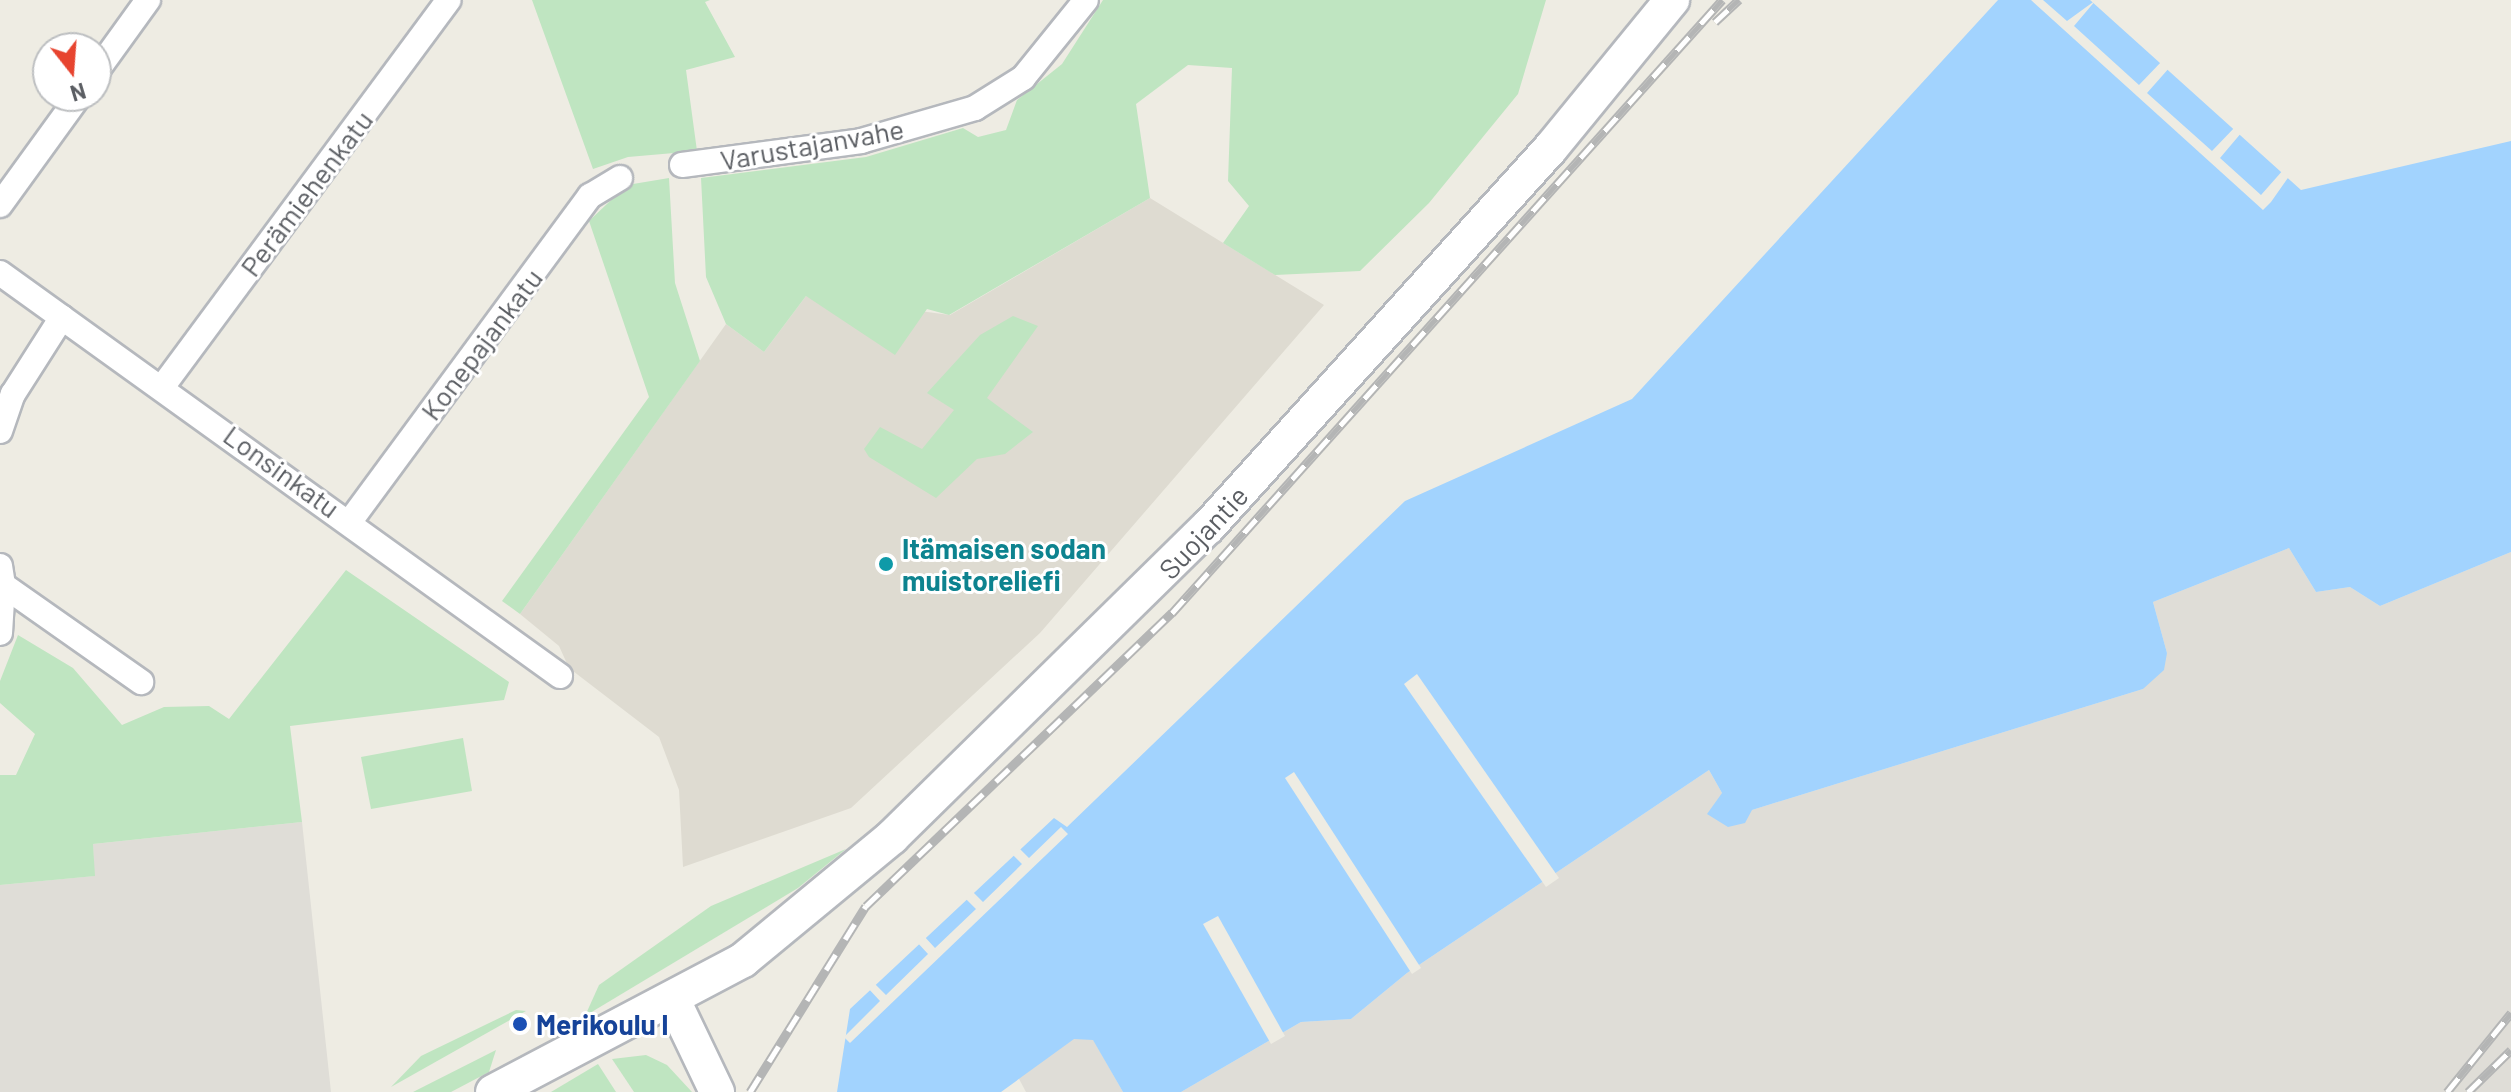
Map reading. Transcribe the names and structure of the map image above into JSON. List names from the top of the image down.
{
  "streets": {
    "street": [
      "Varustajanvahe",
      "Perämiehenkatu",
      "Konepajankatu",
      "Lonsinkatu",
      "Suojantie"
    ]
  },
  "crossings": [
    ["Perämiehenkatu", "Lonsinkatu"],
    ["Konepajankatu", "Lonsinkatu"]
  ],
  "places": ["Itämaisen sodan muistoreliefi", "Merikoulu I"],
  "north": "bottom"
}
